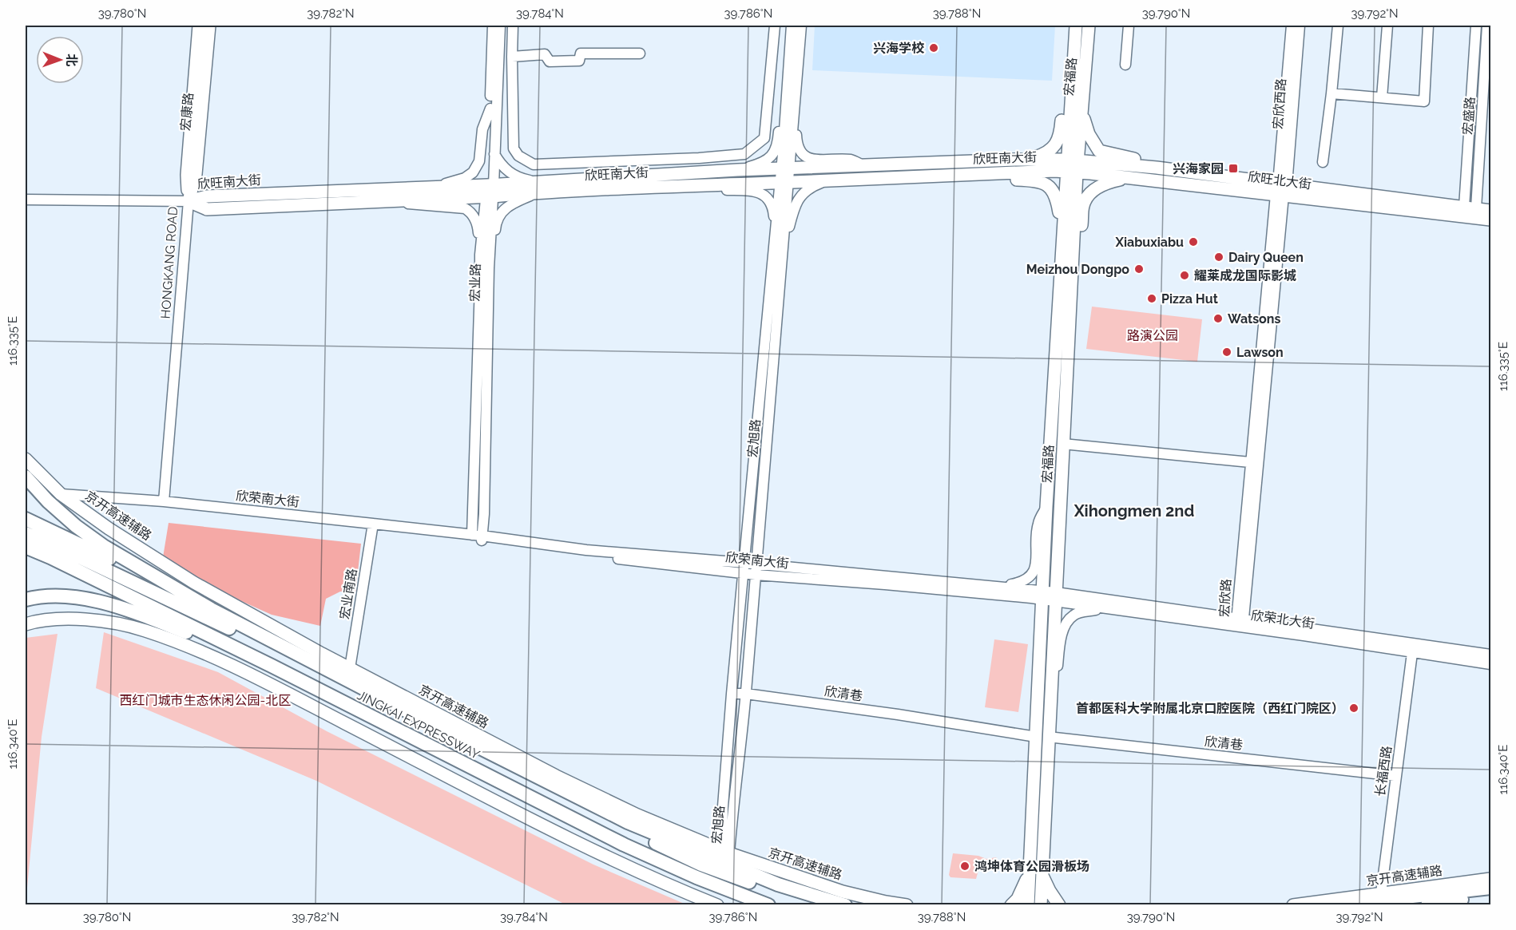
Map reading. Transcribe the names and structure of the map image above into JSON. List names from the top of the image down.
{
  "streets": {
    "highway": ["JINGKAI EXPRESSWAY"],
    "main road": [
      "宏福路",
      "宏康路",
      "欣旺南大街",
      "欣旺北大街",
      "HONGKANG ROAD",
      "京开高速辅路"
    ],
    "street": [
      "宏欣西路",
      "宏盛路",
      "宏业路",
      "宏旭路",
      "欣荣南大街",
      "宏业南路",
      "宏欣路",
      "欣荣北大街",
      "欣清巷",
      "长福西路"
    ]
  },
  "crossings": [
    ["宏福路", "欣旺南大街"],
    ["宏福路", "欣旺北大街"],
    ["宏福路", "欣荣南大街"],
    ["宏福路", "欣荣北大街"],
    ["宏福路", "欣清巷"],
    ["宏欣西路", "欣旺北大街"],
    ["宏欣西路", "宏欣路"],
    ["宏康路", "欣旺南大街"],
    ["宏康路", "HONGKANG ROAD"],
    ["宏盛路", "欣旺北大街"],
    ["欣旺南大街", "欣旺北大街"],
    ["欣旺南大街", "HONGKANG ROAD"],
    ["欣旺南大街", "宏业路"],
    ["欣旺南大街", "宏旭路"],
    ["欣旺北大街", "宏欣路"],
    ["HONGKANG ROAD", "欣荣南大街"],
    ["宏业路", "欣荣南大街"],
    ["宏旭路", "欣荣南大街"],
    ["宏旭路", "京开高速辅路"],
    ["宏旭路", "欣清巷"],
    ["欣荣南大街", "京开高速辅路"],
    ["欣荣南大街", "宏业南路"],
    ["欣荣南大街", "欣荣北大街"],
    ["京开高速辅路", "宏业南路"],
    ["京开高速辅路", "长福西路"],
    ["宏欣路", "欣荣北大街"],
    ["欣荣北大街", "长福西路"],
    ["欣清巷", "长福西路"]
  ],
  "districts": ["Xihongmen 2nd"],
  "parks": ["路演公园", "西红门城市生态休闲公园-北区"],
  "places": {
    "other": [
      "兴海学校",
      "Xiabuxiabu",
      "Dairy Queen",
      "Meizhou Dongpo",
      "耀莱成龙国际影城",
      "Pizza Hut",
      "Watsons",
      "Lawson",
      "首都医科大学附属北京口腔医院（西红门院区）",
      "鸿坤体育公园滑板场"
    ],
    "transit": ["兴海家园"]
  },
  "north": "right",
  "coordinates": [
    "39.780°N",
    "39.782°N",
    "39.784°N",
    "39.786°N",
    "39.788°N",
    "39.790°N",
    "39.792°N",
    "116.335°E",
    "116.340°E"
  ]
}
